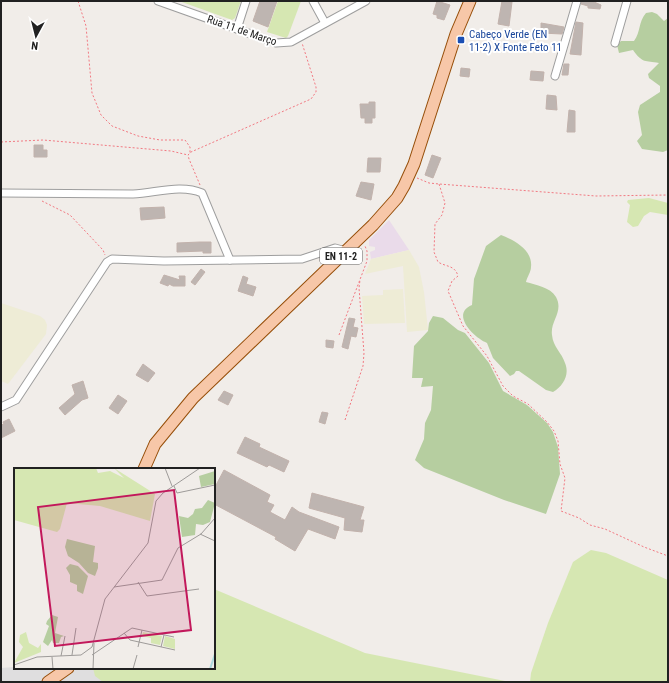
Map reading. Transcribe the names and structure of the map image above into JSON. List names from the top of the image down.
{
  "streets": {
    "main road": ["EN 11-2"],
    "street": ["Rua 11 de Março"]
  },
  "places": {
    "transit": ["Cabeço Verde (EN 11-2) X Fonte Feto 11"]
  },
  "north": "bottom"
}
